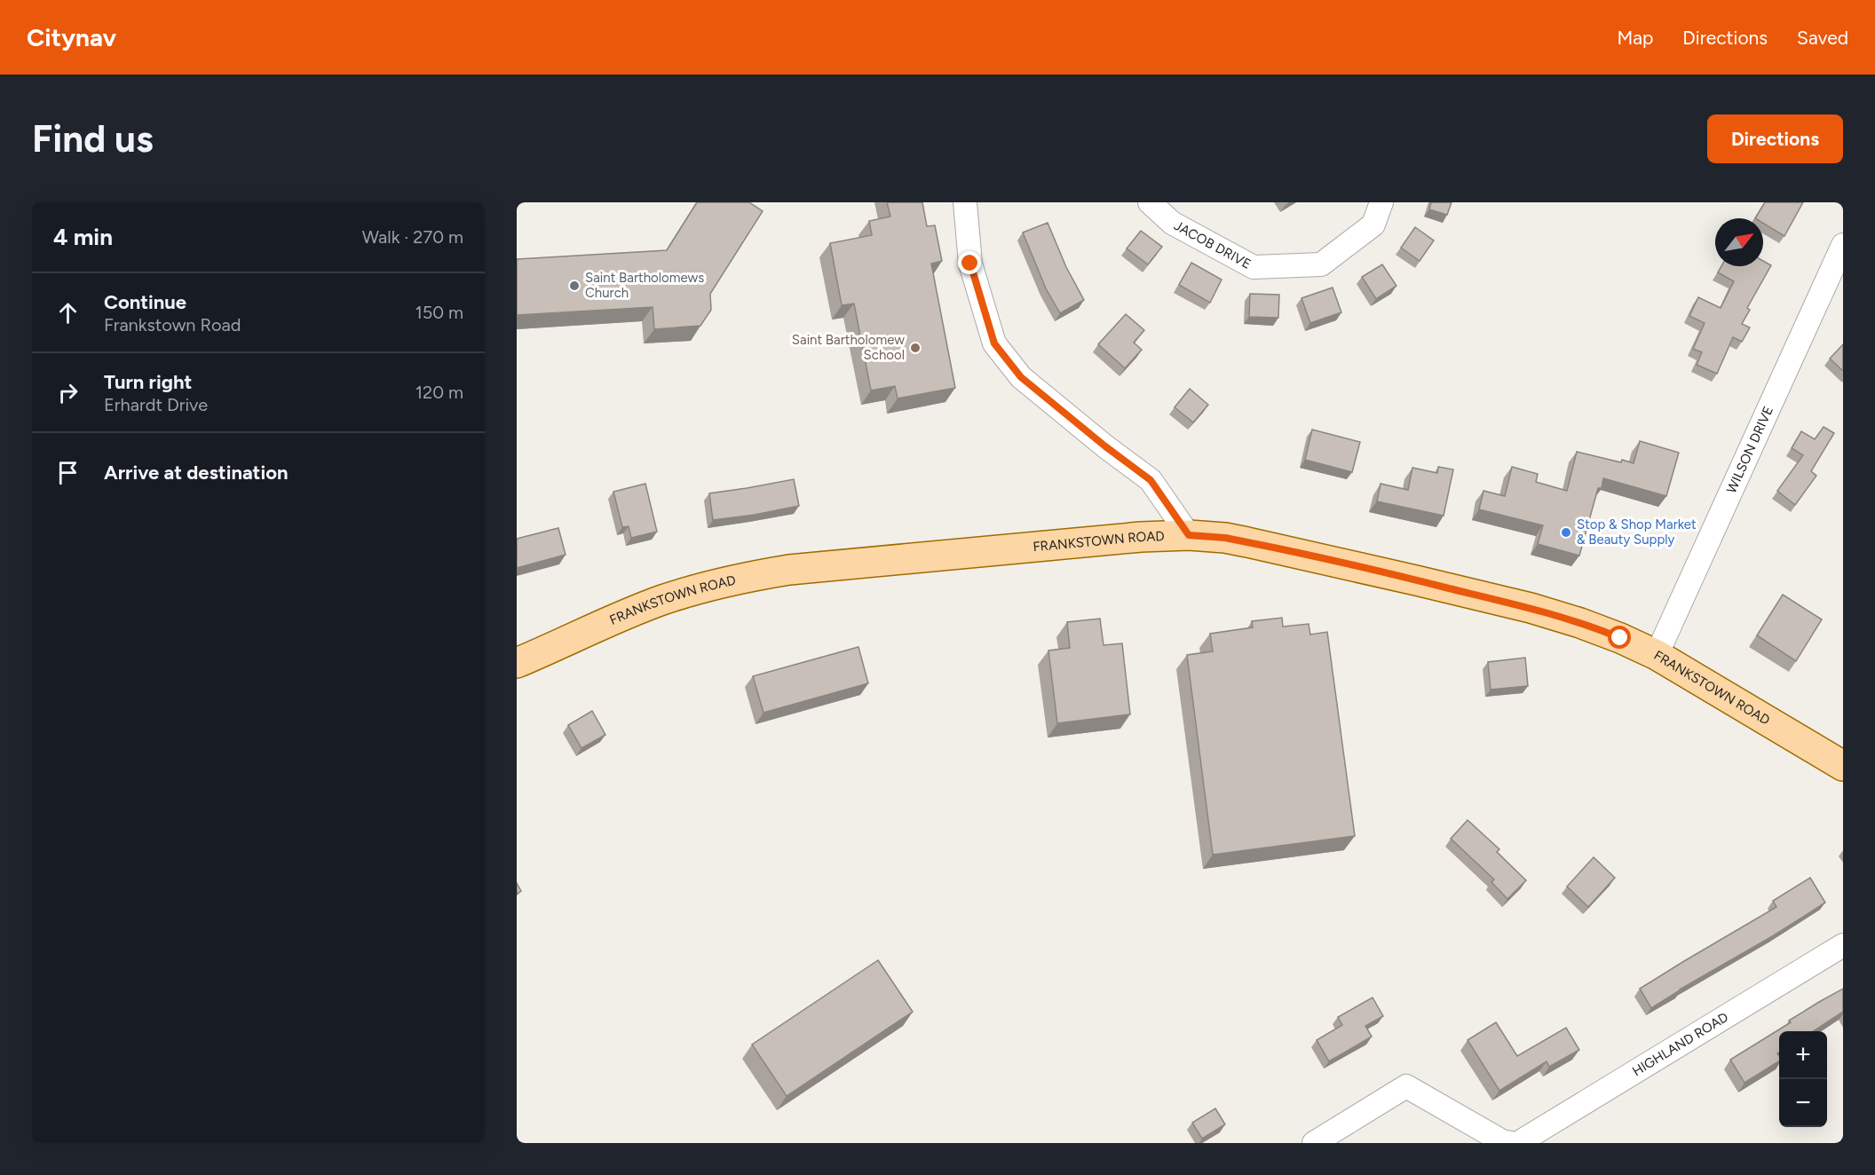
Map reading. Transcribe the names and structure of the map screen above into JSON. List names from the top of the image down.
{
  "streets": {
    "main road": ["FRANKSTOWN ROAD"],
    "street": ["JACOB DRIVE", "WILSON DRIVE", "HIGHLAND ROAD"]
  },
  "crossings": [
    ["WILSON DRIVE", "FRANKSTOWN ROAD"]
  ],
  "places": ["Saint Bartholomews Church", "Saint Bartholomew School", "Stop & Shop Market & Beauty Supply"],
  "north": "top right",
  "page": {
    "header": "Citynav",
    "nav": ["Map", "Directions", "Saved"],
    "buttons": "Directions",
    "title": "Find us",
    "heading": ["4 min", "Walk · 270 m"],
    "list": [
      ["Continue", "Frankstown Road", "150 m"],
      ["Turn right", "Erhardt Drive", "120 m"],
      "Arrive at destination"
    ],
    "map_buttons": ["+", "−"]
  }
}
